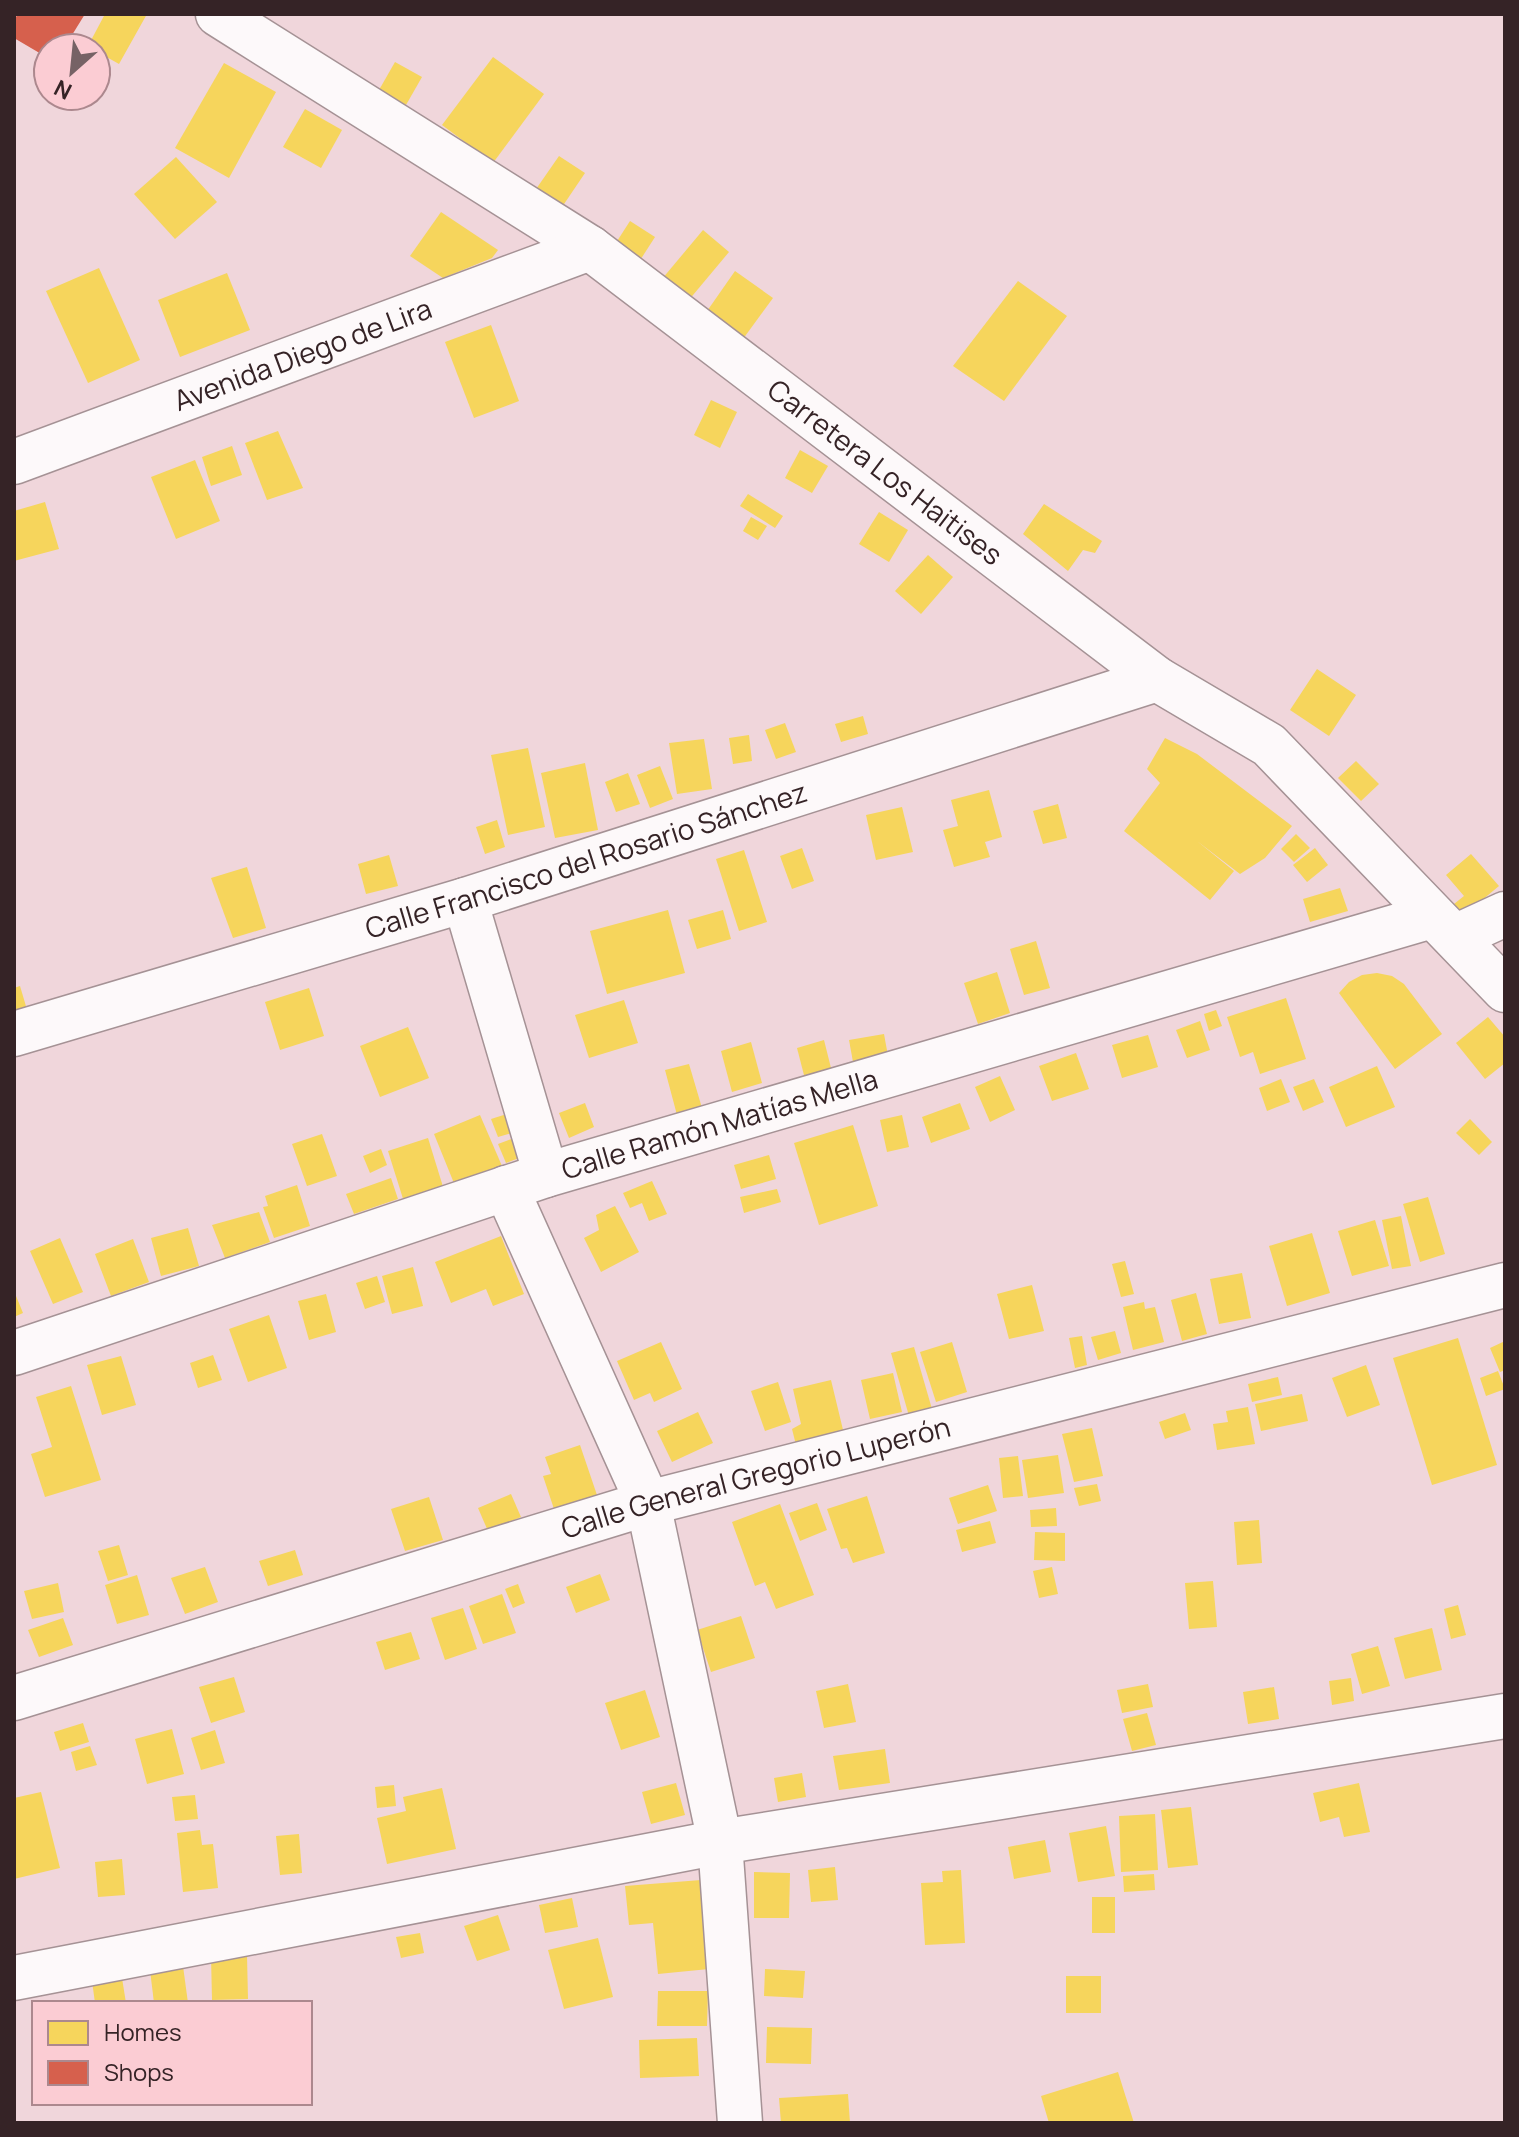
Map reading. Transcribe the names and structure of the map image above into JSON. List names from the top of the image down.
{
  "streets": {
    "street": [
      "Avenida Diego de Lira",
      "Carretera Los Haitises",
      "Calle Francisco del Rosario Sánchez",
      "Calle Ramón Matías Mella",
      "Calle General Gregorio Luperón"
    ]
  },
  "crossings": [
    ["Avenida Diego de Lira", "Carretera Los Haitises"],
    ["Carretera Los Haitises", "Calle Francisco del Rosario Sánchez"],
    ["Carretera Los Haitises", "Calle Ramón Matías Mella"]
  ],
  "legend": ["Homes", "Shops"],
  "north": "bottom left"
}
